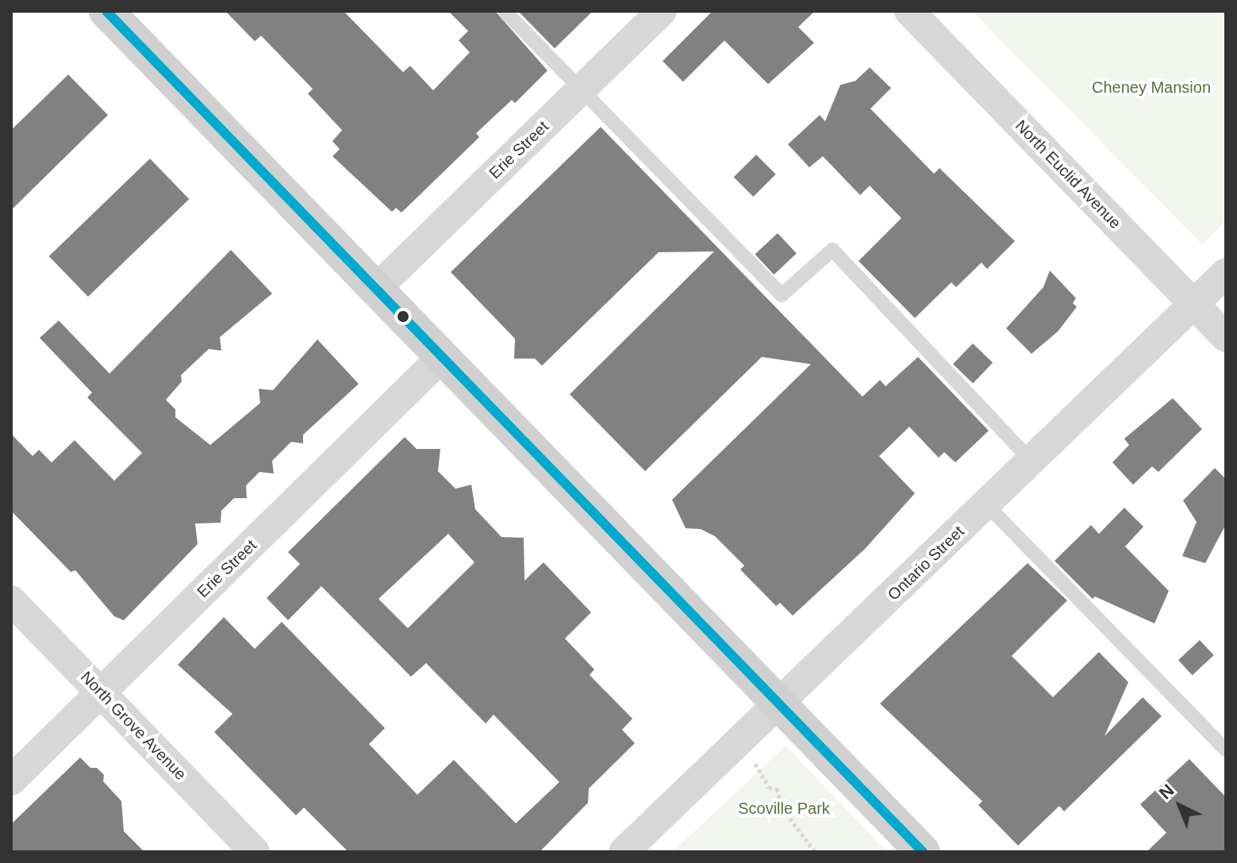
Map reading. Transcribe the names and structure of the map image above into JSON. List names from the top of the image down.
{
  "streets": {
    "street": [
      "Erie Street",
      "North Euclid Avenue",
      "Ontario Street",
      "North Grove Avenue"
    ]
  },
  "crossings": [
    ["Erie Street", "North Grove Avenue"],
    ["North Euclid Avenue", "Ontario Street"]
  ],
  "parks": ["Cheney Mansion", "Scoville Park"],
  "north": "top left"
}
